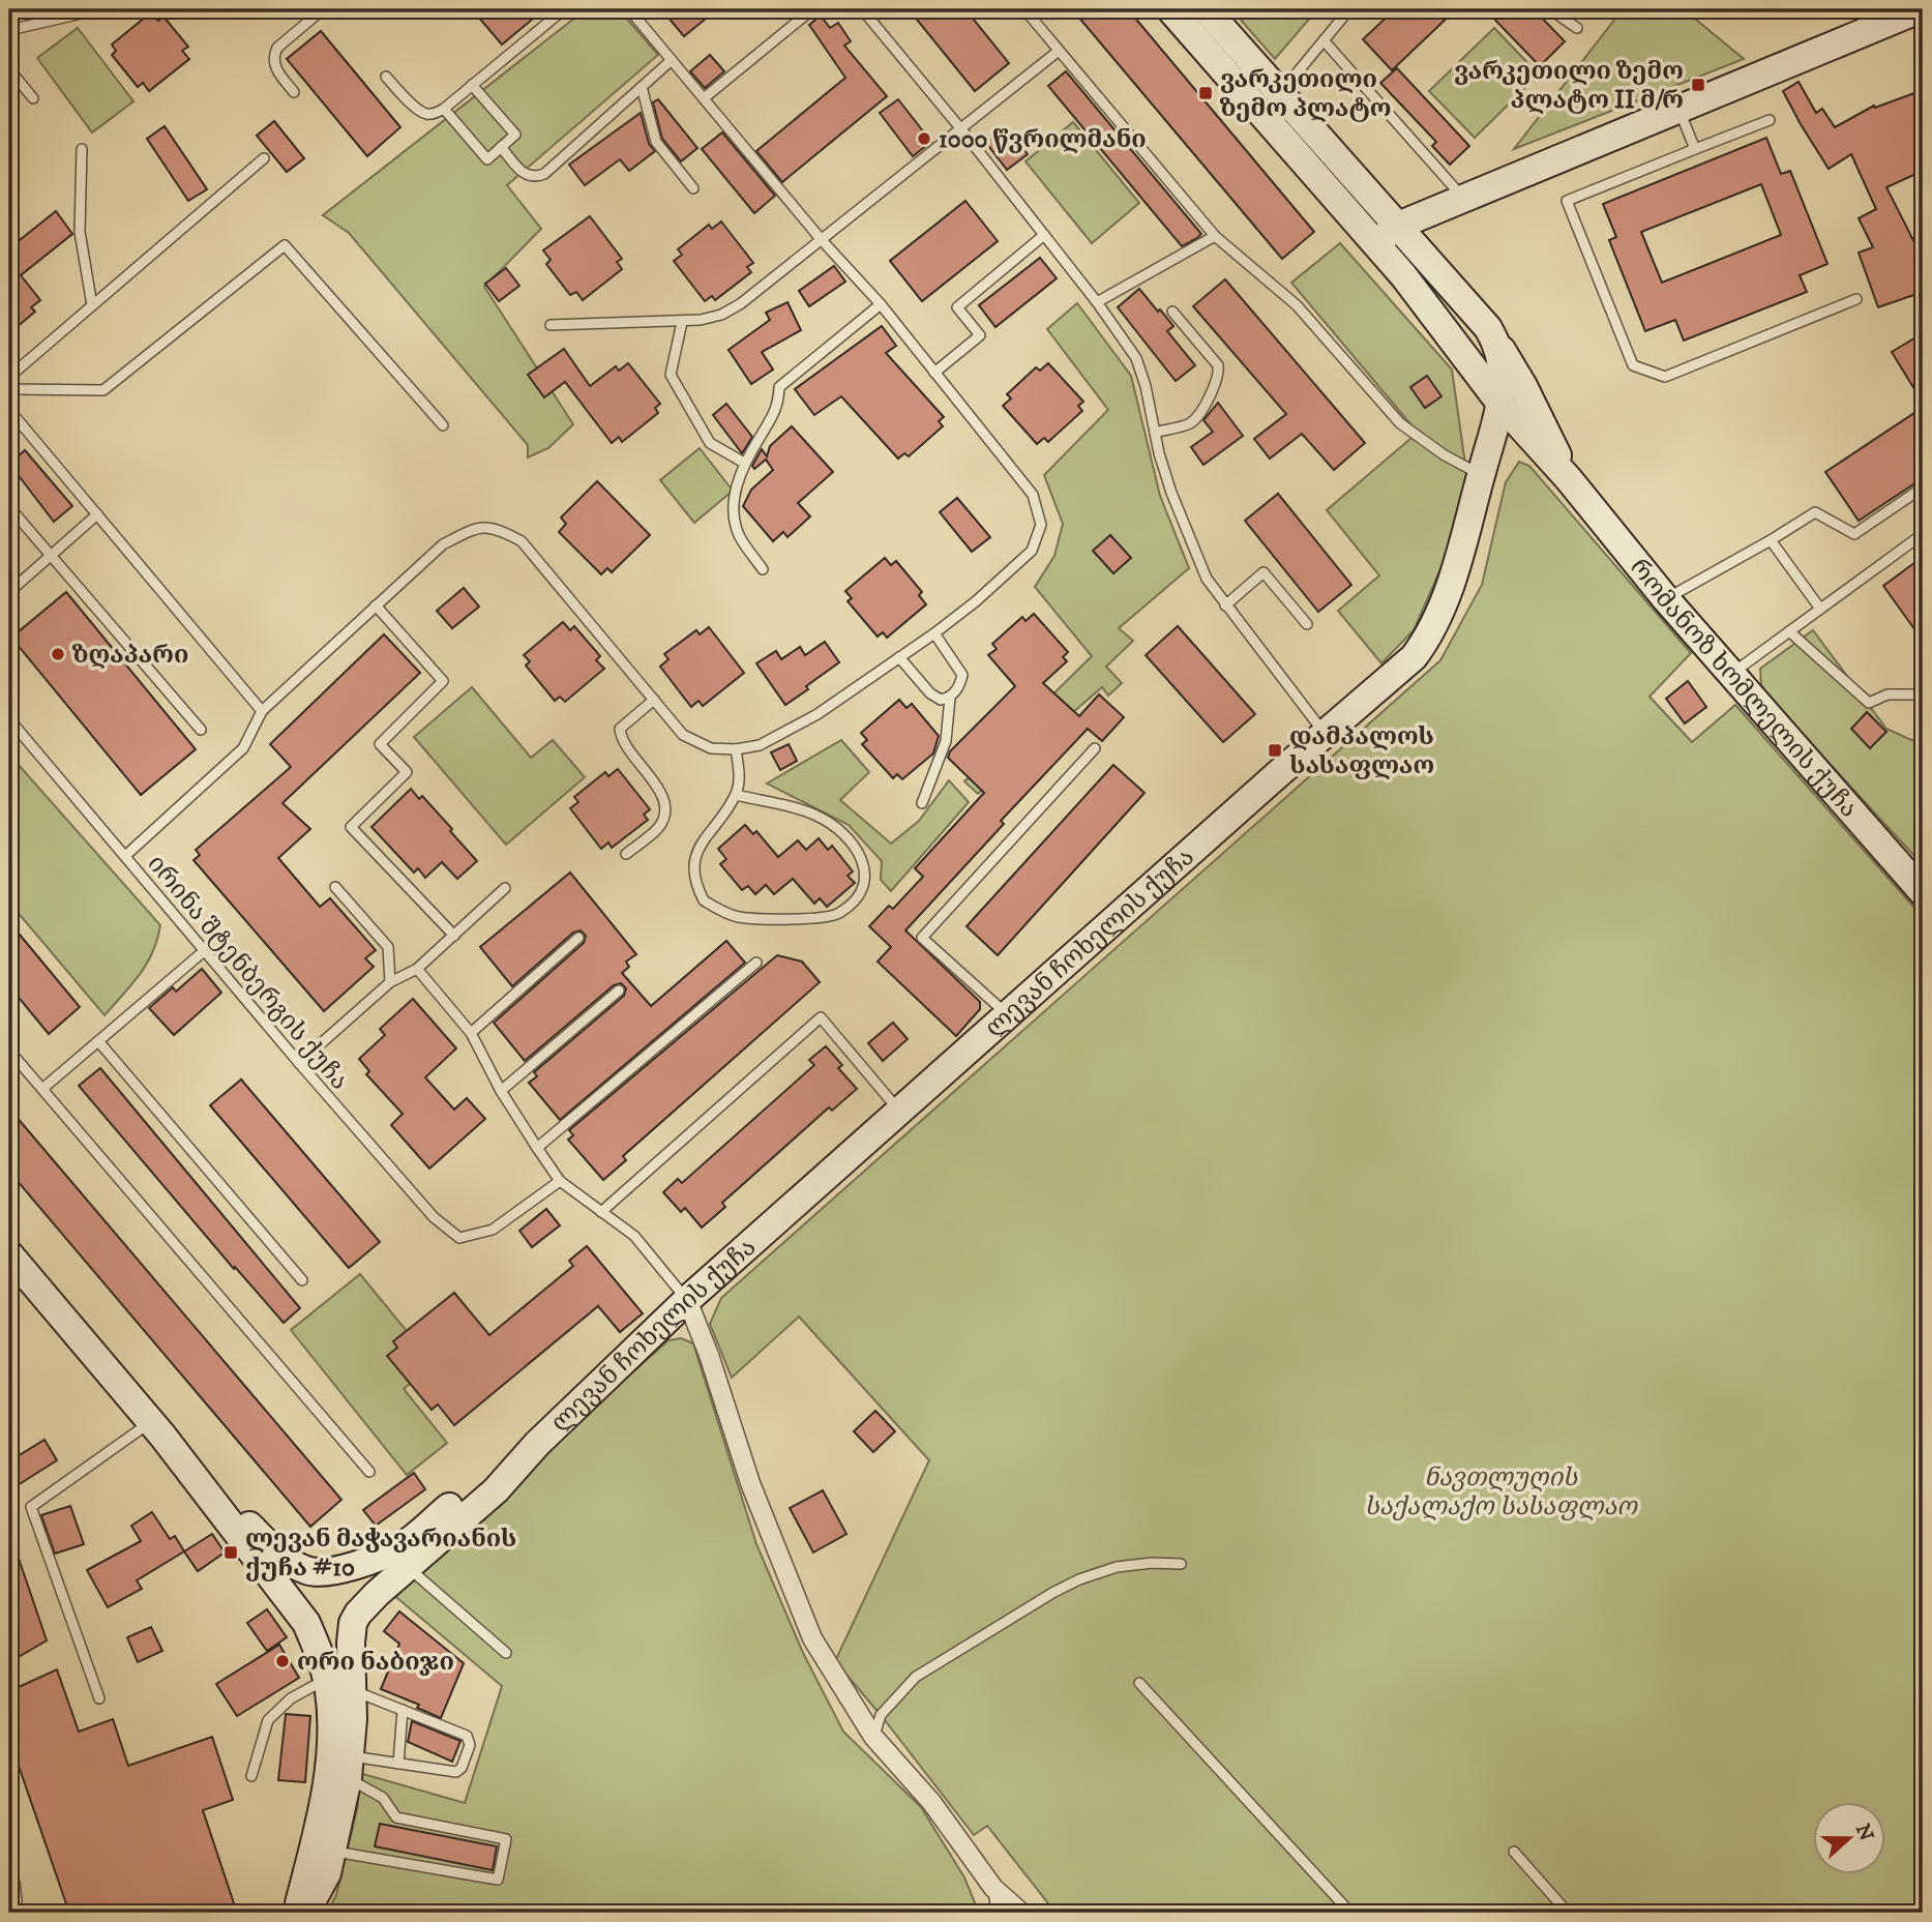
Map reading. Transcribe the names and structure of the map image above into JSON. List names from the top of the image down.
{
  "streets": {
    "street": ["რომანოზ ხომლელის ქუჩა", "ლევან ჩოხელის ქუჩა"],
    "lane": ["ირინა შტენბერგის ქუჩა"]
  },
  "crossings": [
    ["რომანოზ ხომლელის ქუჩა", "ლევან ჩოხელის ქუჩა"]
  ],
  "parks": ["ნავთლუღის საქალაქო სასაფლაო"],
  "places": {
    "transit": [
      "ვარკეთილი ზემო პლატო II მ/რ",
      "ვარკეთილი ზემო პლატო",
      "დამპალოს სასაფლაო",
      "ლევან მაჭავარიანის ქუჩა #10"
    ],
    "other": ["1000 წვრილმანი", "ზღაპარი", "ორი ნაბიჯი"]
  },
  "north": "right"
}
